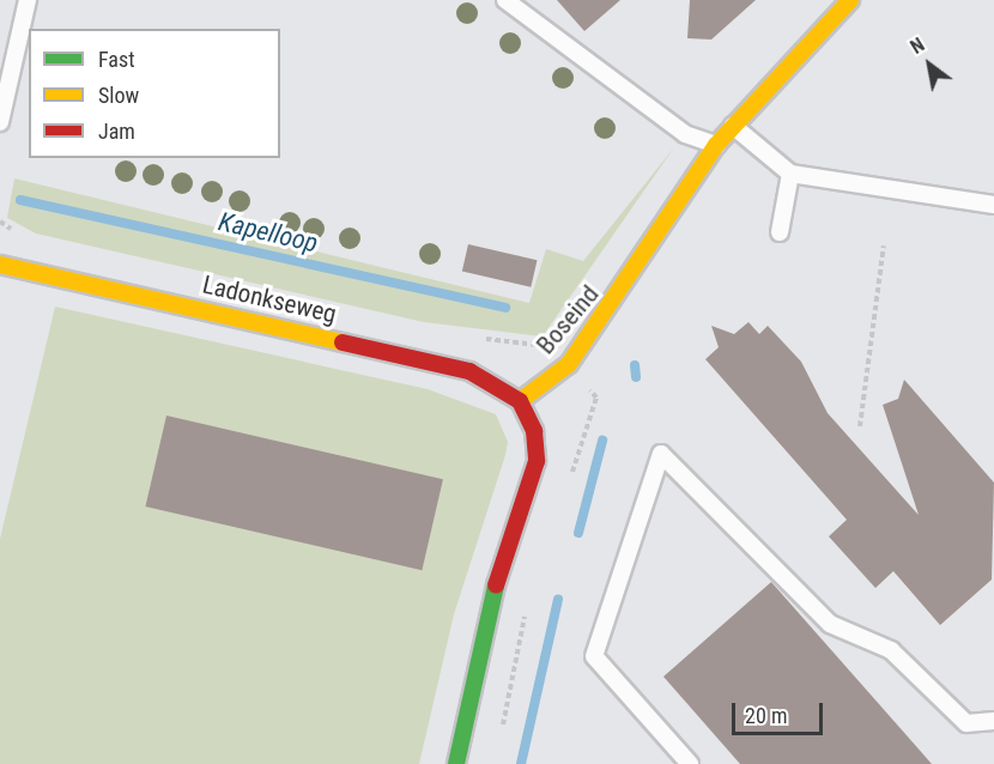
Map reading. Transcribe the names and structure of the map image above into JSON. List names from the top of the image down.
{
  "streets": {
    "street": ["Ladonkseweg", "Boseind"]
  },
  "crossings": [
    ["Ladonkseweg", "Boseind"]
  ],
  "water": ["Kapelloop"],
  "legend": ["Fast", "Slow", "Jam"],
  "scale_bar": "20 m",
  "north": "top left"
}
